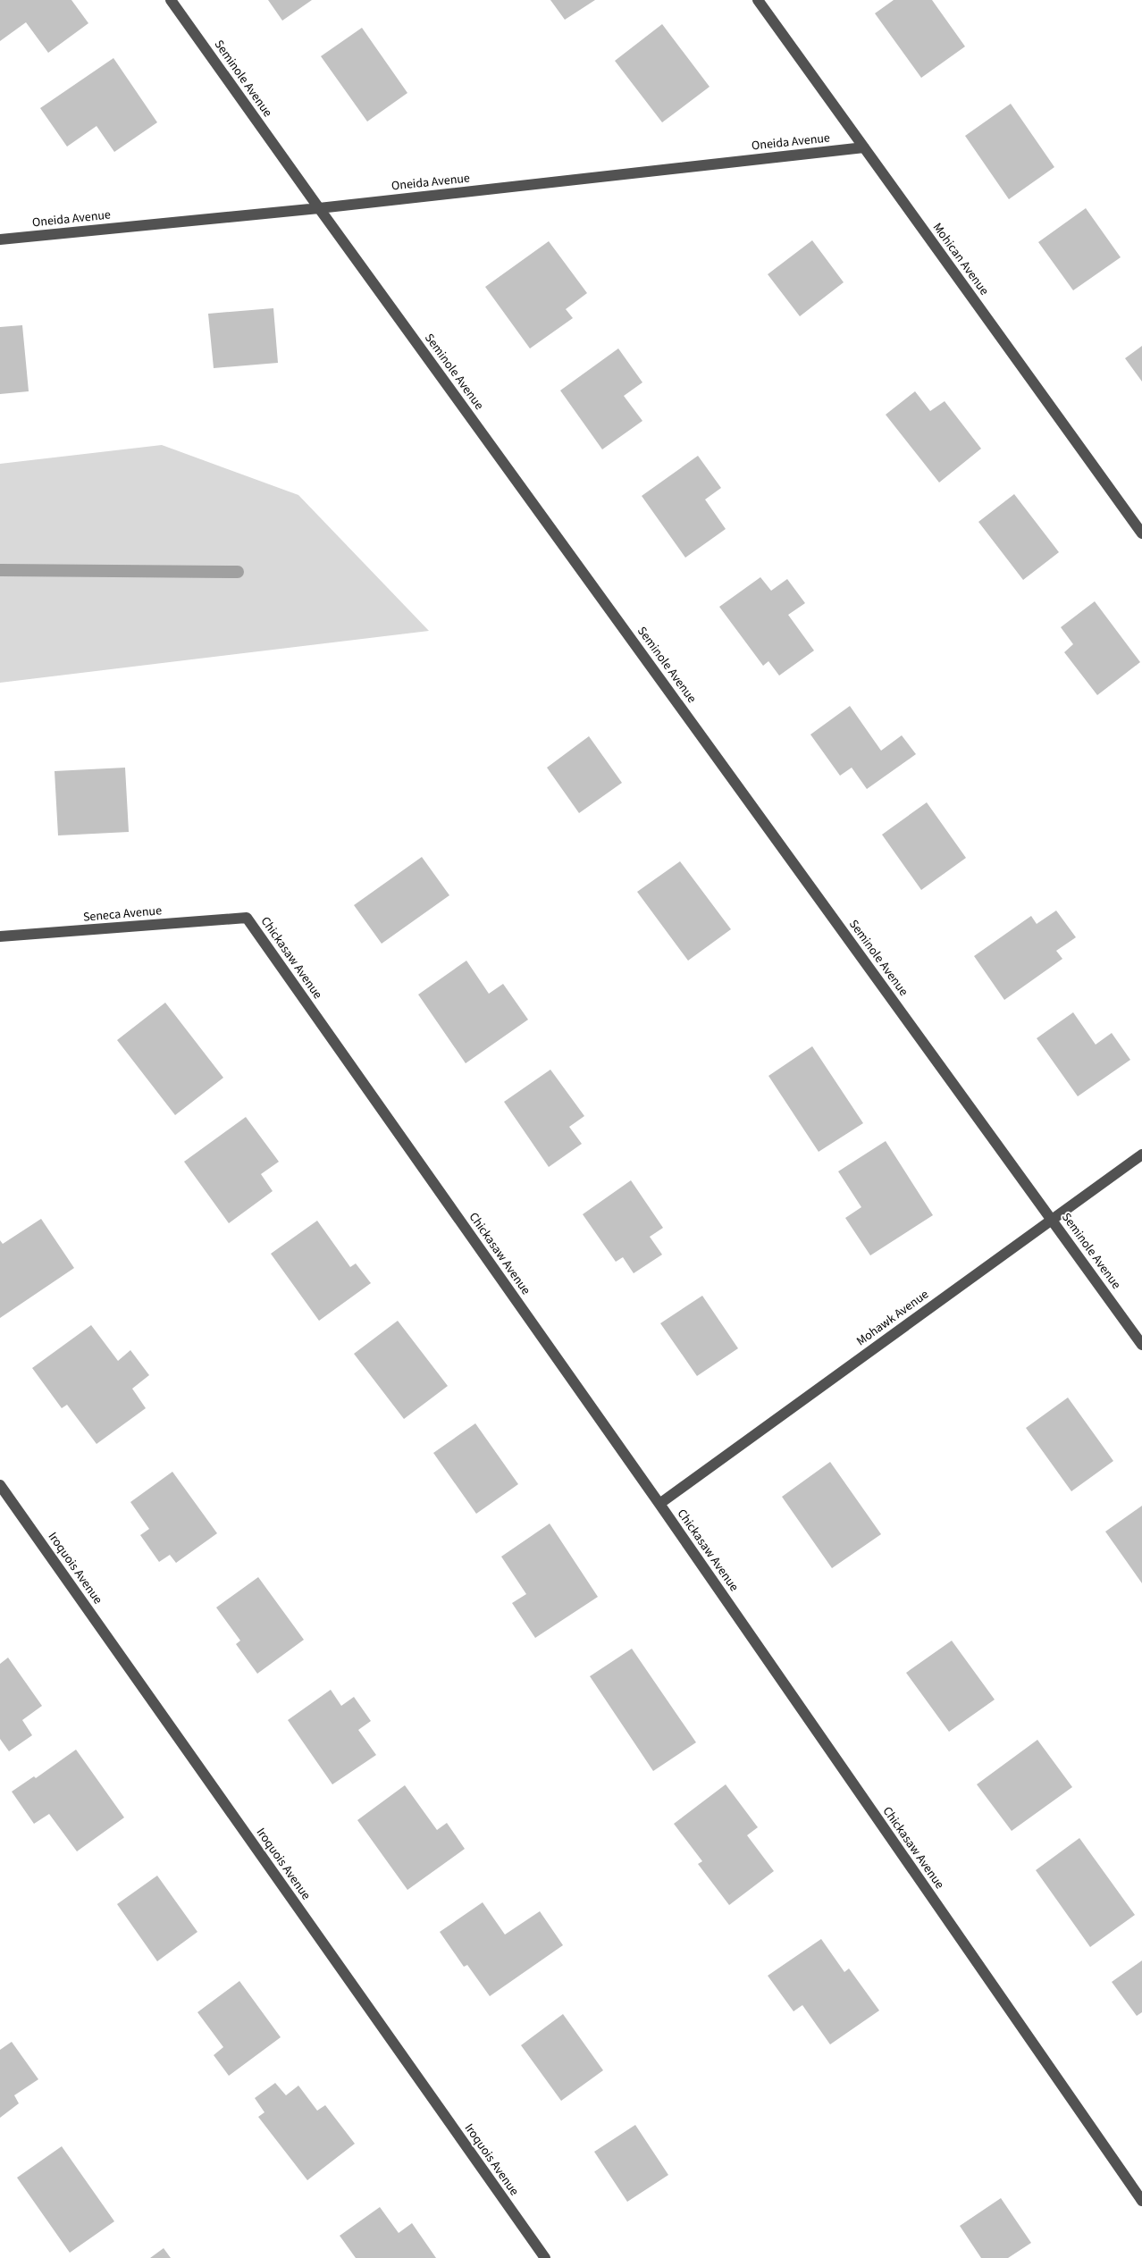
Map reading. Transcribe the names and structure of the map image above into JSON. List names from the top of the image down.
{
  "streets": {
    "street": [
      "Seminole Avenue",
      "Oneida Avenue",
      "Mohican Avenue",
      "Seneca Avenue",
      "Chickasaw Avenue",
      "Mohawk Avenue",
      "Iroquois Avenue"
    ]
  },
  "crossings": [
    ["Seminole Avenue", "Oneida Avenue"],
    ["Seminole Avenue", "Mohawk Avenue"],
    ["Oneida Avenue", "Mohican Avenue"],
    ["Seneca Avenue", "Chickasaw Avenue"],
    ["Chickasaw Avenue", "Mohawk Avenue"]
  ]
}
